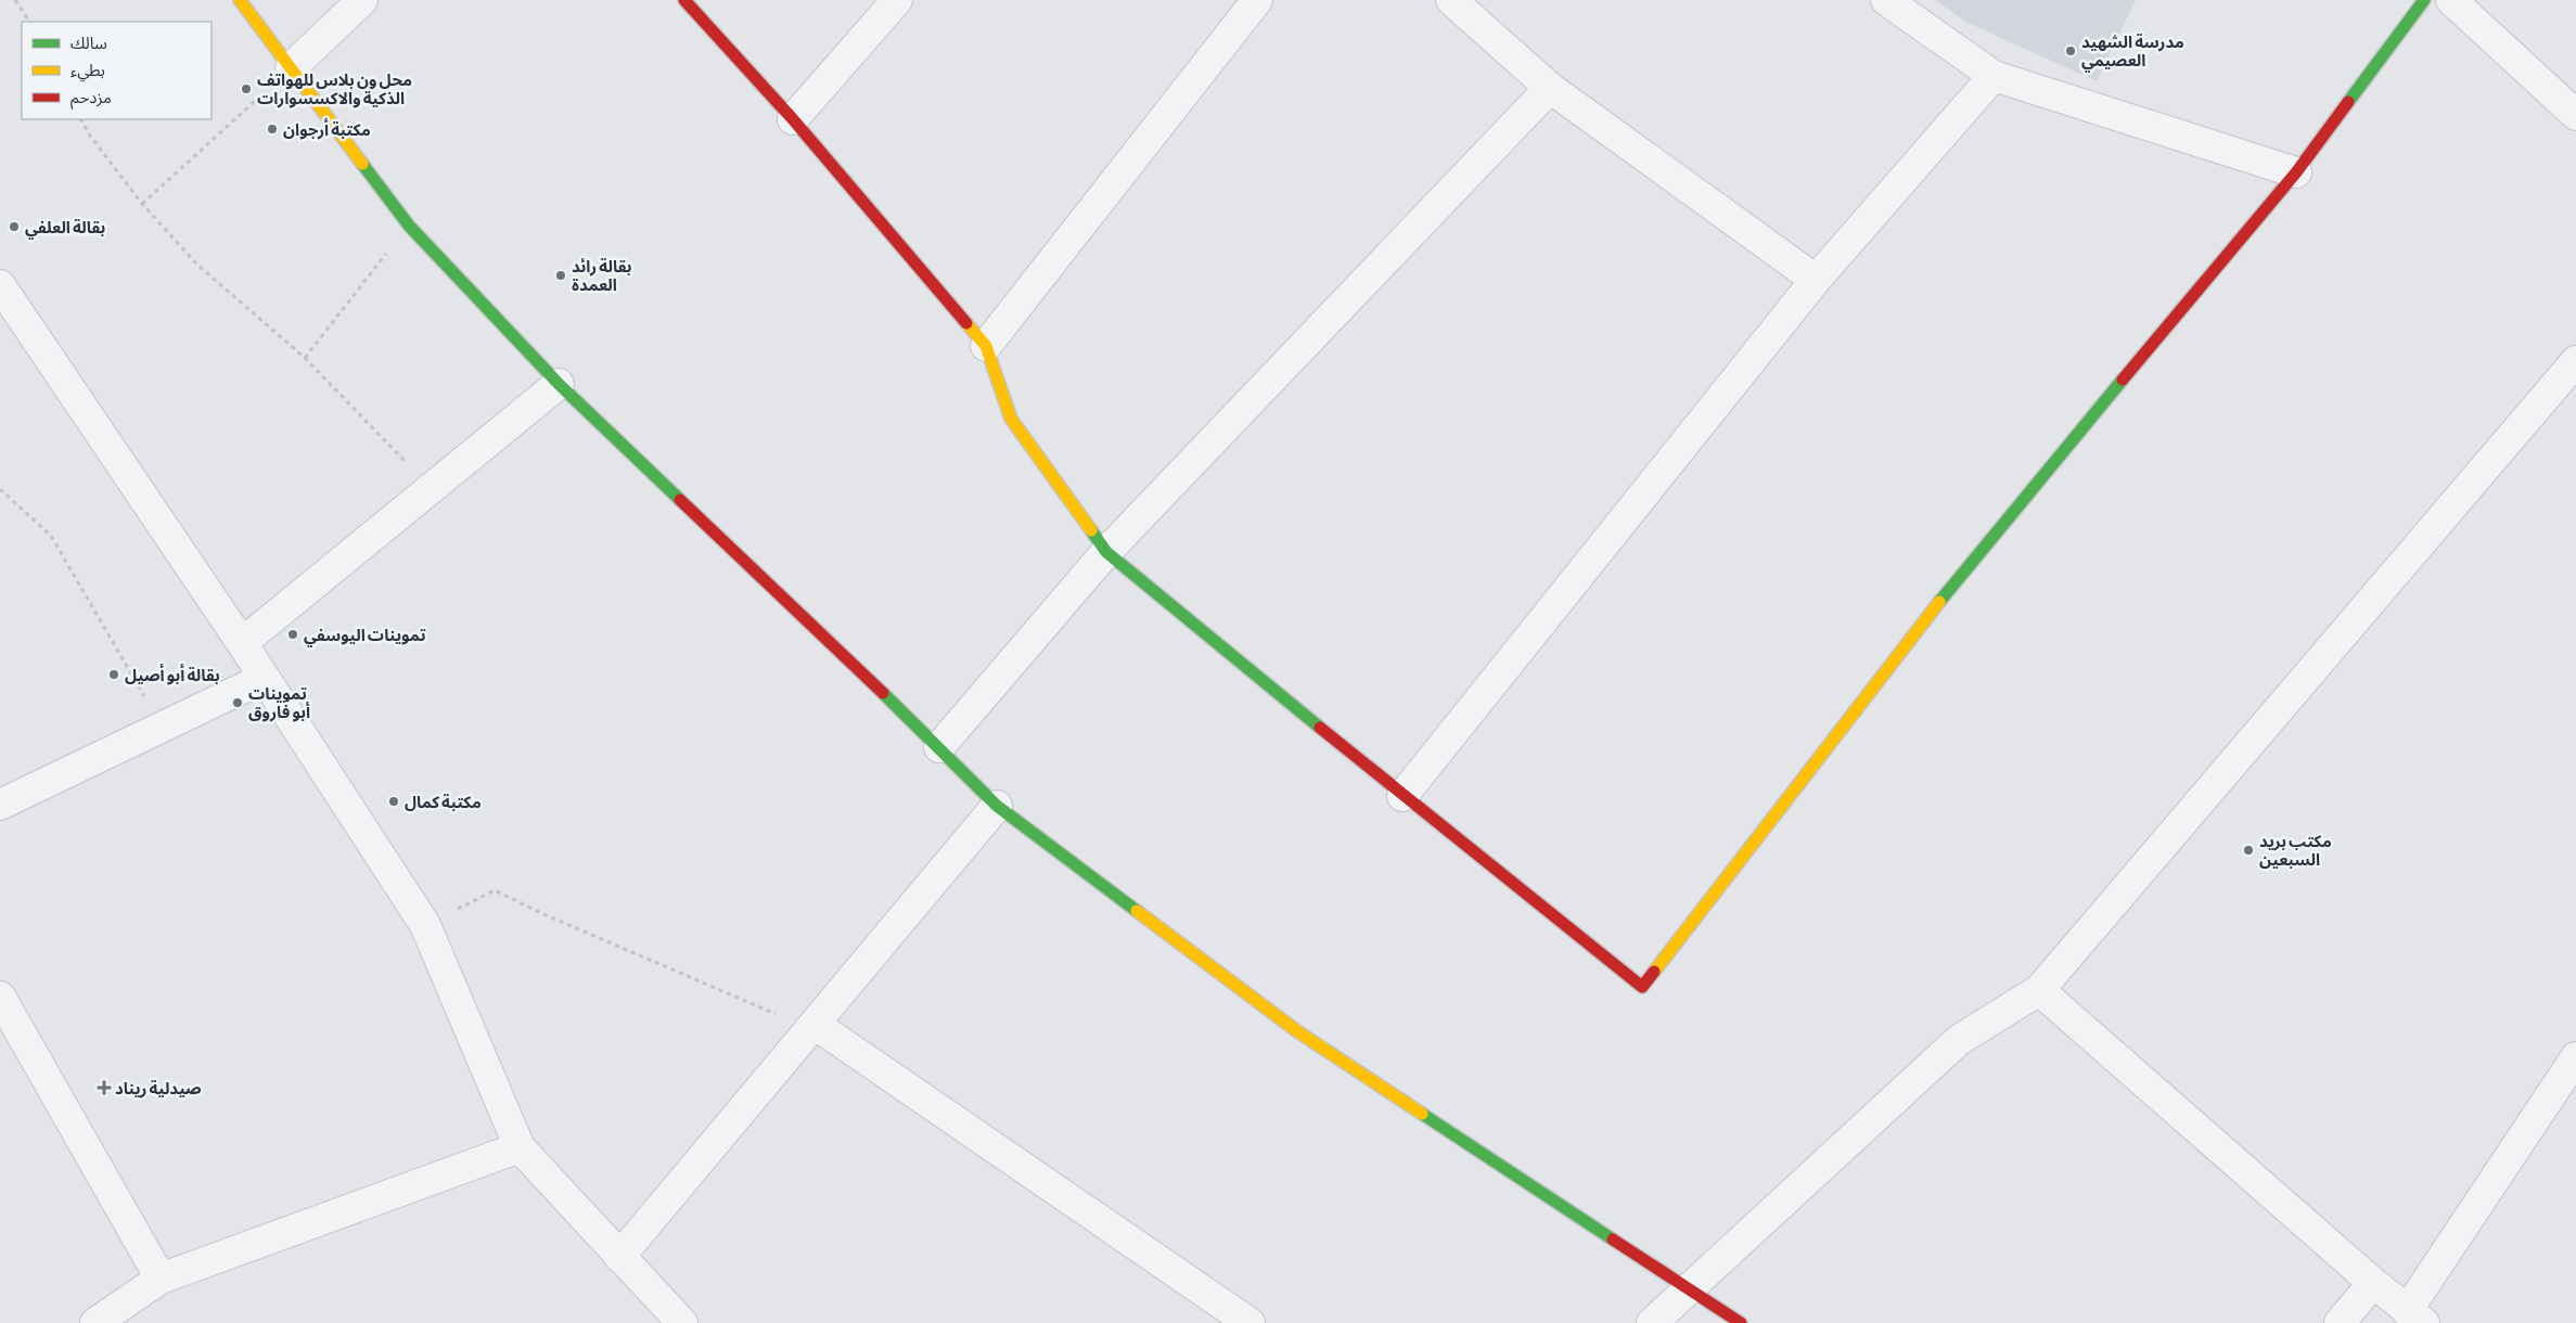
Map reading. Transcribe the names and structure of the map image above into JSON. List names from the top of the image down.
{
  "places": {
    "other": [
      "مدرسة الشهيد العصيمي",
      "محل ون بلاس للهواتف الذكية والاكسسوارات",
      "مكتبة أرجوان",
      "بقالة العلفي",
      "بقالة رائد العمدة",
      "تموينات اليوسفي",
      "بقالة أبو أصيل",
      "تموينات أبو فاروق",
      "مكتبة كمال",
      "مكتب بريد السبعين"
    ],
    "health": ["صيدلية ريناد"]
  },
  "legend": ["سالك", "بطيء", "مزدحم"]
}
